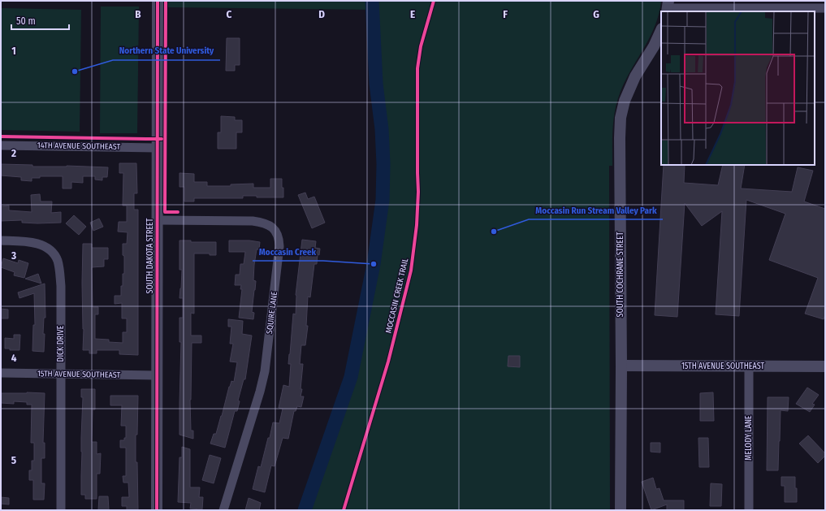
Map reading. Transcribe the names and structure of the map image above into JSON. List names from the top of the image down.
{
  "streets": {
    "street": [
      "14TH AVENUE SOUTHEAST",
      "SOUTH DAKOTA STREET",
      "SOUTH COCHRANE STREET",
      "SQUIRE LANE",
      "DICK DRIVE",
      "15TH AVENUE SOUTHEAST",
      "MELODY LANE"
    ],
    "cycle path": ["MOCCASIN CREEK TRAIL"]
  },
  "crossings": [
    ["14TH AVENUE SOUTHEAST", "SOUTH DAKOTA STREET"],
    ["SOUTH DAKOTA STREET", "SQUIRE LANE"],
    ["SOUTH DAKOTA STREET", "15TH AVENUE SOUTHEAST"],
    ["SOUTH COCHRANE STREET", "15TH AVENUE SOUTHEAST"],
    ["DICK DRIVE", "15TH AVENUE SOUTHEAST"],
    ["15TH AVENUE SOUTHEAST", "MELODY LANE"]
  ],
  "places": ["Northern State University", "Moccasin Run Stream Valley Park", "Moccasin Creek"],
  "scale_bar": "50 m",
  "grid": {
    "columns": [
      "B",
      "C",
      "D",
      "E",
      "F",
      "G"
    ],
    "rows": [
      "1",
      "2",
      "3",
      "4",
      "5"
    ]
  }
}
